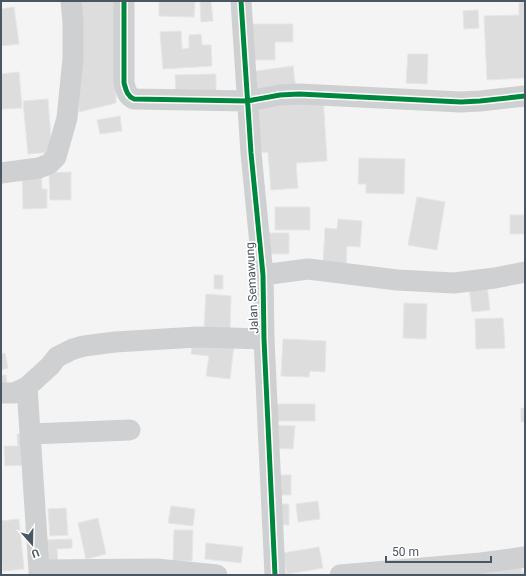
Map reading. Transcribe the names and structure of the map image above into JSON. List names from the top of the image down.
{
  "streets": {
    "street": ["Jalan Semawung"]
  },
  "scale_bar": "50 m",
  "north": "bottom"
}
